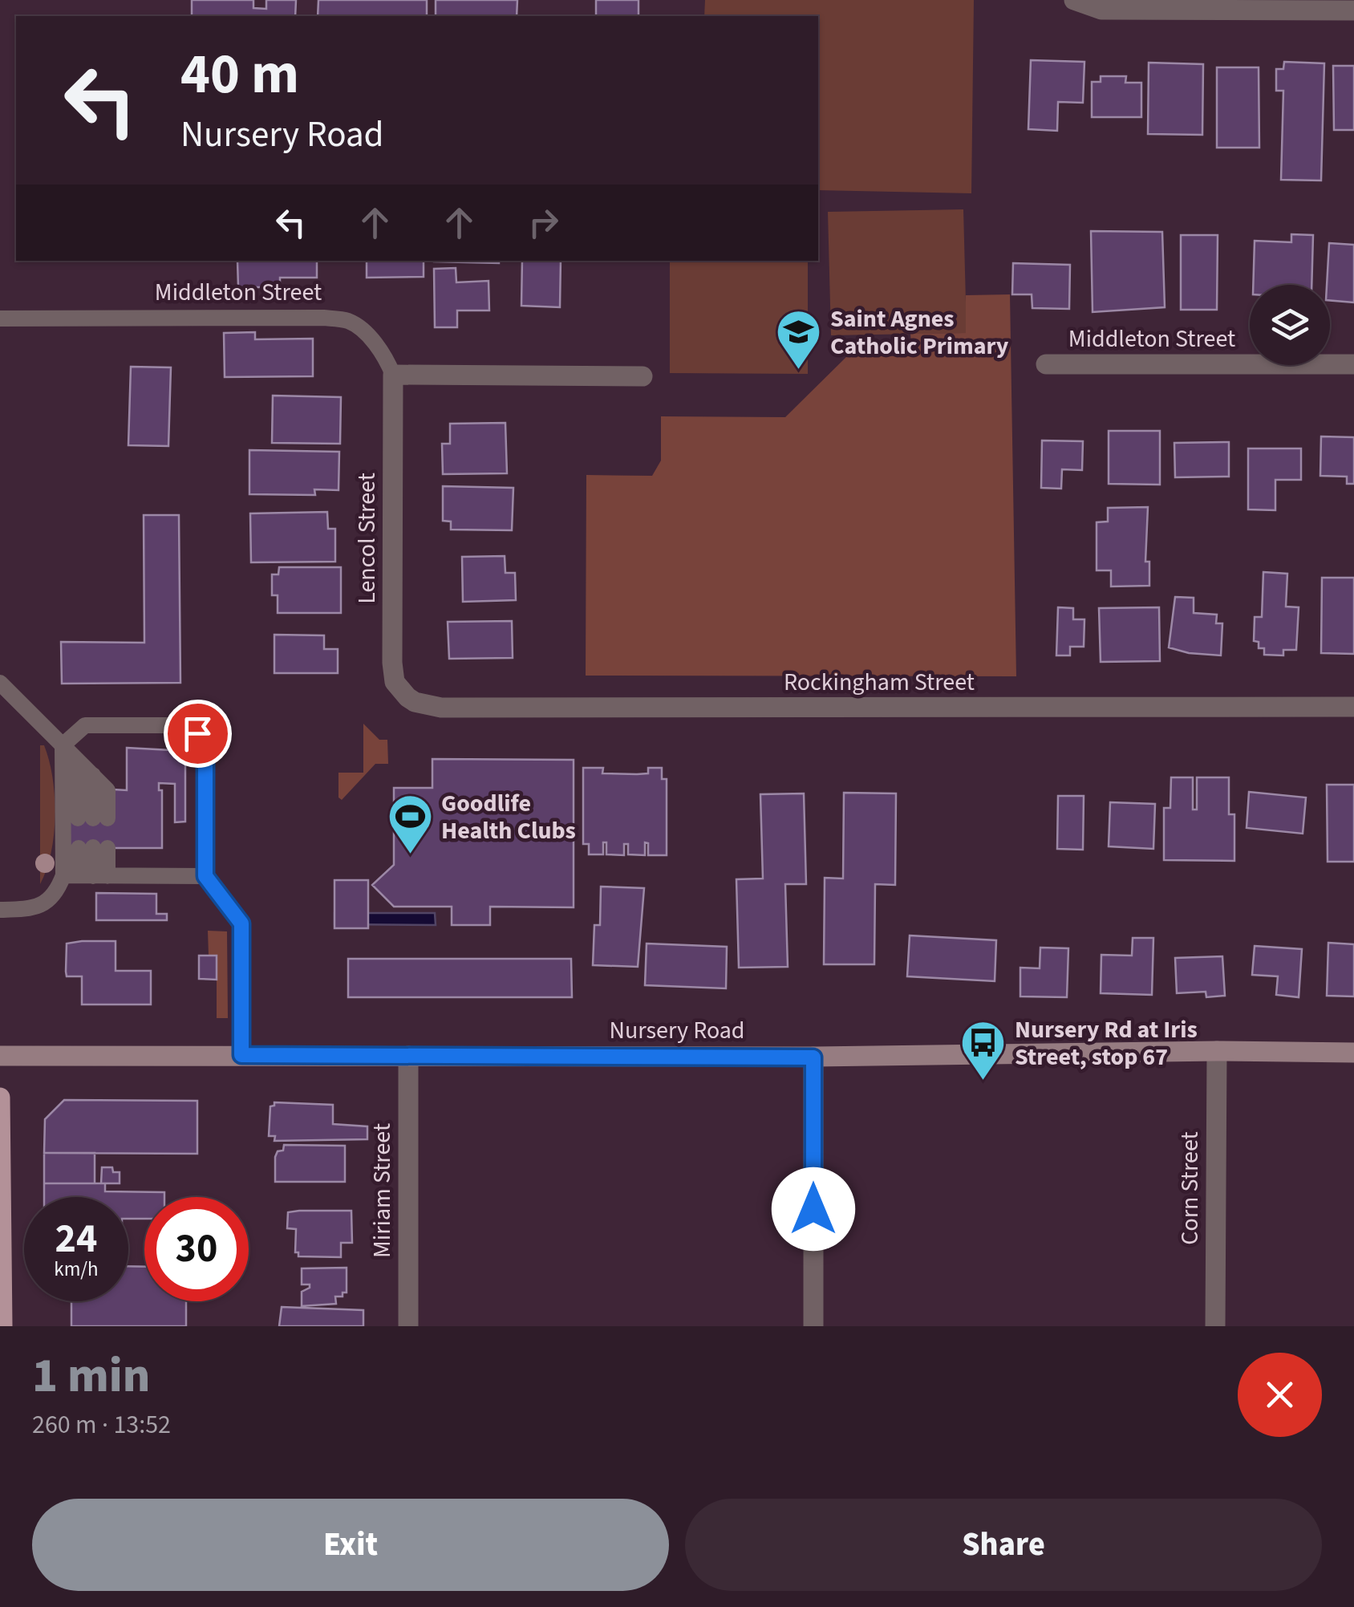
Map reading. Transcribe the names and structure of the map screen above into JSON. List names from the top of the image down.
{
  "streets": {
    "main road": ["Nursery Road"],
    "street": [
      "Middleton Street",
      "Lencol Street",
      "Rockingham Street",
      "Corn Street",
      "Miriam Street"
    ]
  },
  "crossings": [
    ["Middleton Street", "Lencol Street"],
    ["Lencol Street", "Rockingham Street"],
    ["Nursery Road", "Corn Street"],
    ["Nursery Road", "Miriam Street"]
  ],
  "places": {
    "school or university": ["Saint Agnes Catholic Primary"],
    "sports": ["Goodlife Health Clubs"],
    "bus stop": ["Nursery Rd at Iris Street, stop 67"]
  },
  "page": {
    "turn": ["40 m", "Nursery Road"],
    "speed": "24 km/h",
    "limit": "30",
    "heading": ["1 min", "260 m · 13:52"],
    "buttons": ["Exit", "Share"]
  }
}
